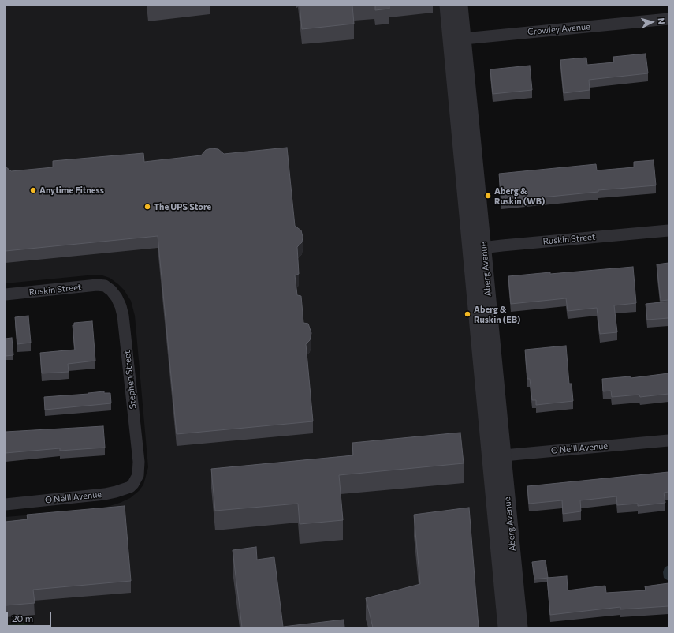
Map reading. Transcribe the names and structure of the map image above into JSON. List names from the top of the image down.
{
  "streets": {
    "street": [
      "Crowley Avenue",
      "Ruskin Street",
      "Aberg Avenue",
      "Stephen Street",
      "O Neill Avenue"
    ]
  },
  "crossings": [
    ["Crowley Avenue", "Aberg Avenue"],
    ["Ruskin Street", "Aberg Avenue"],
    ["Ruskin Street", "Stephen Street"],
    ["Aberg Avenue", "O Neill Avenue"],
    ["Stephen Street", "O Neill Avenue"]
  ],
  "places": [
    "Anytime Fitness",
    "Aberg & Ruskin (WB)",
    "The UPS Store",
    "Aberg & Ruskin (EB)"
  ],
  "scale_bar": "20 m",
  "north": "right"
}
